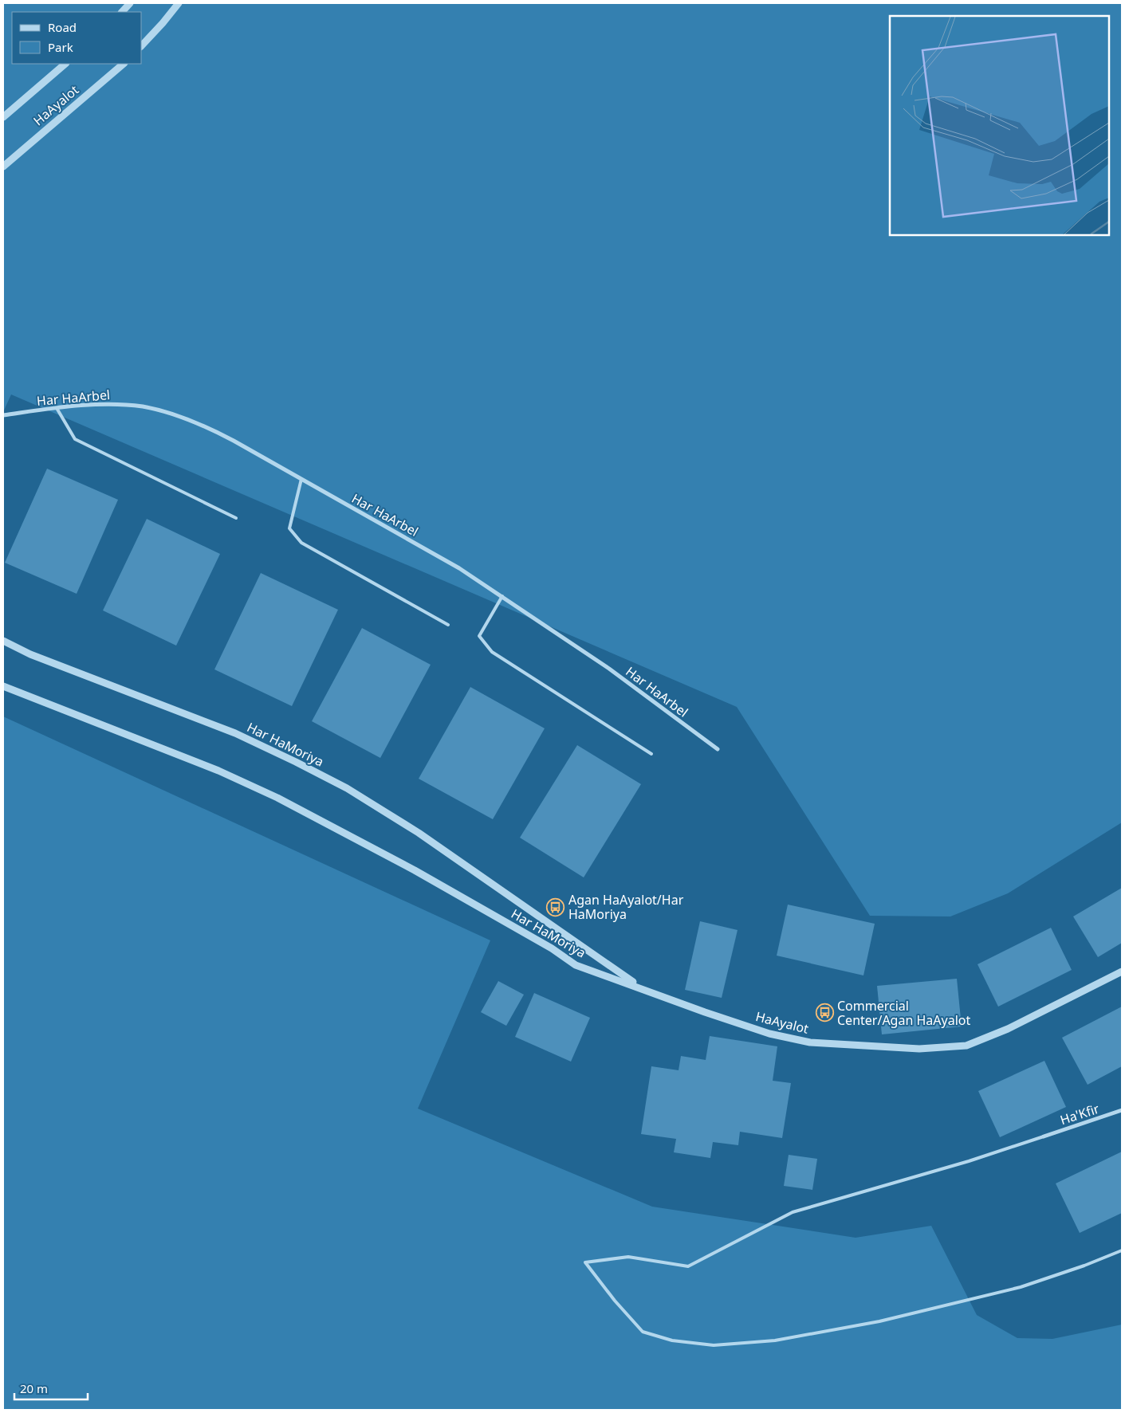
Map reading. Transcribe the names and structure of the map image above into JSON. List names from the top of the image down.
{
  "streets": {
    "street": [
      "HaAyalot",
      "Har HaArbel",
      "Har HaMoriya",
      "Ha'Kfir"
    ]
  },
  "crossings": [
    ["HaAyalot", "Har HaMoriya"]
  ],
  "places": {
    "bus stop": ["Agan HaAyalot/Har HaMoriya", "Commercial Center/Agan HaAyalot"]
  },
  "legend": ["Road", "Park"],
  "scale_bar": "20 m"
}
